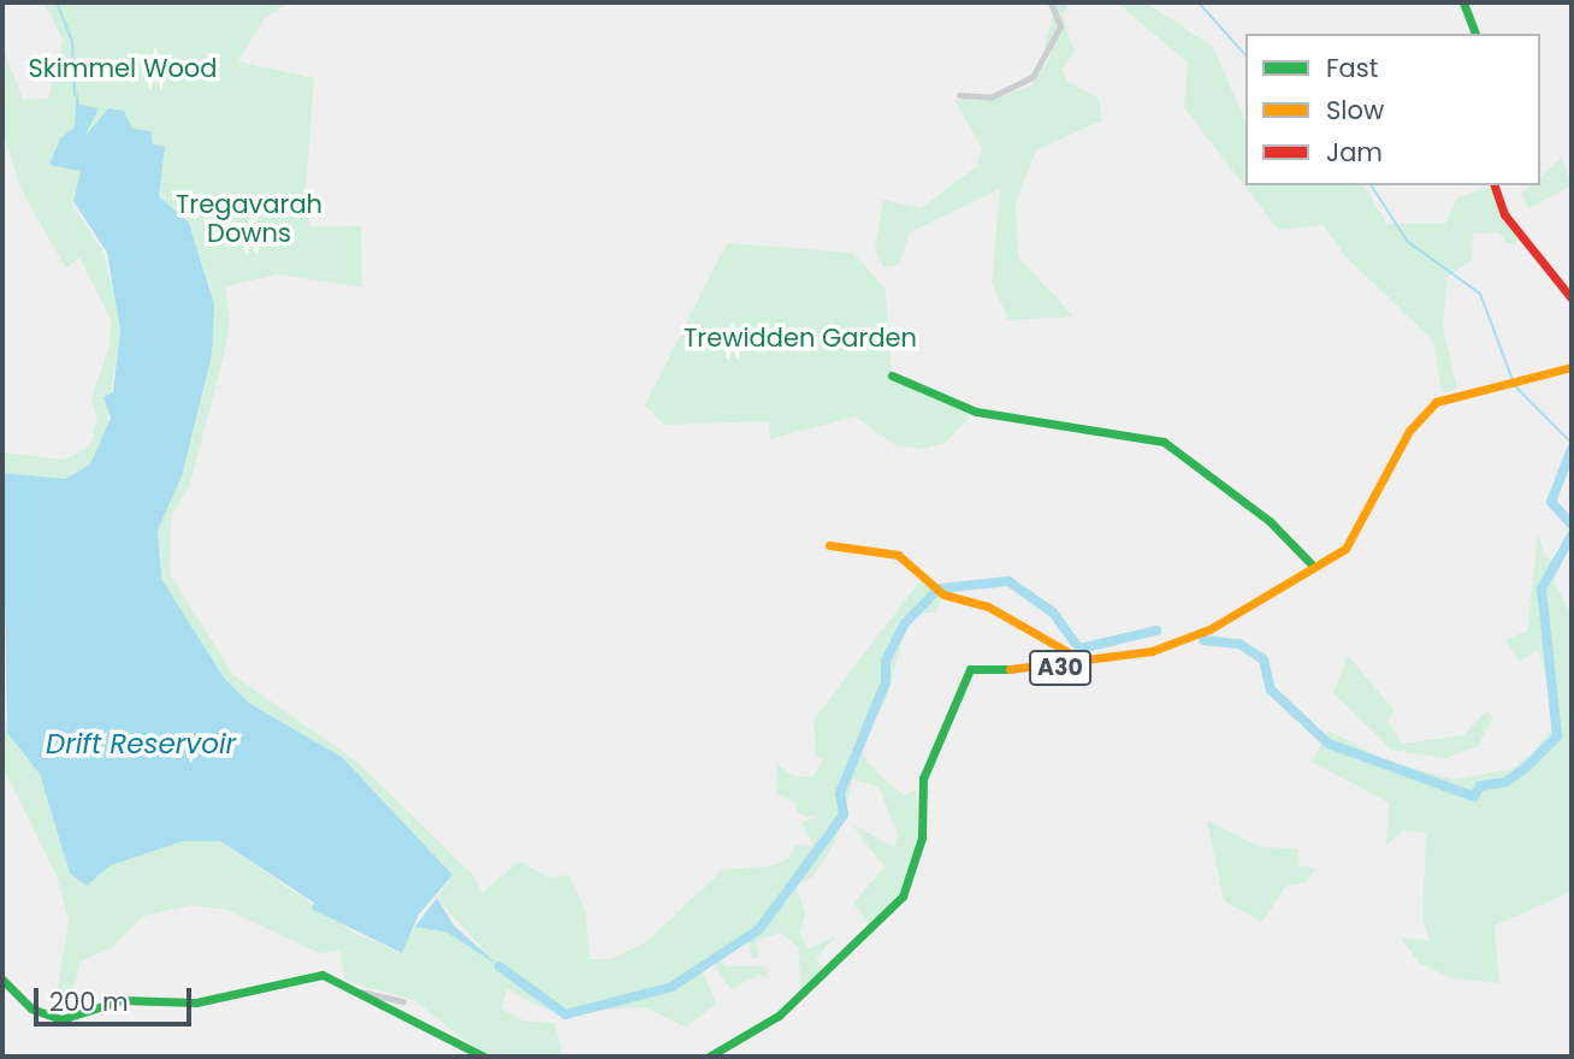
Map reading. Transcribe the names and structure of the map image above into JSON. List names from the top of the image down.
{
  "streets": {
    "main road": ["A30"]
  },
  "water": ["Drift Reservoir"],
  "parks": ["Skimmel Wood", "Tregavarah Downs", "Trewidden Garden"],
  "legend": ["Fast", "Slow", "Jam"],
  "scale_bar": "200 m"
}
